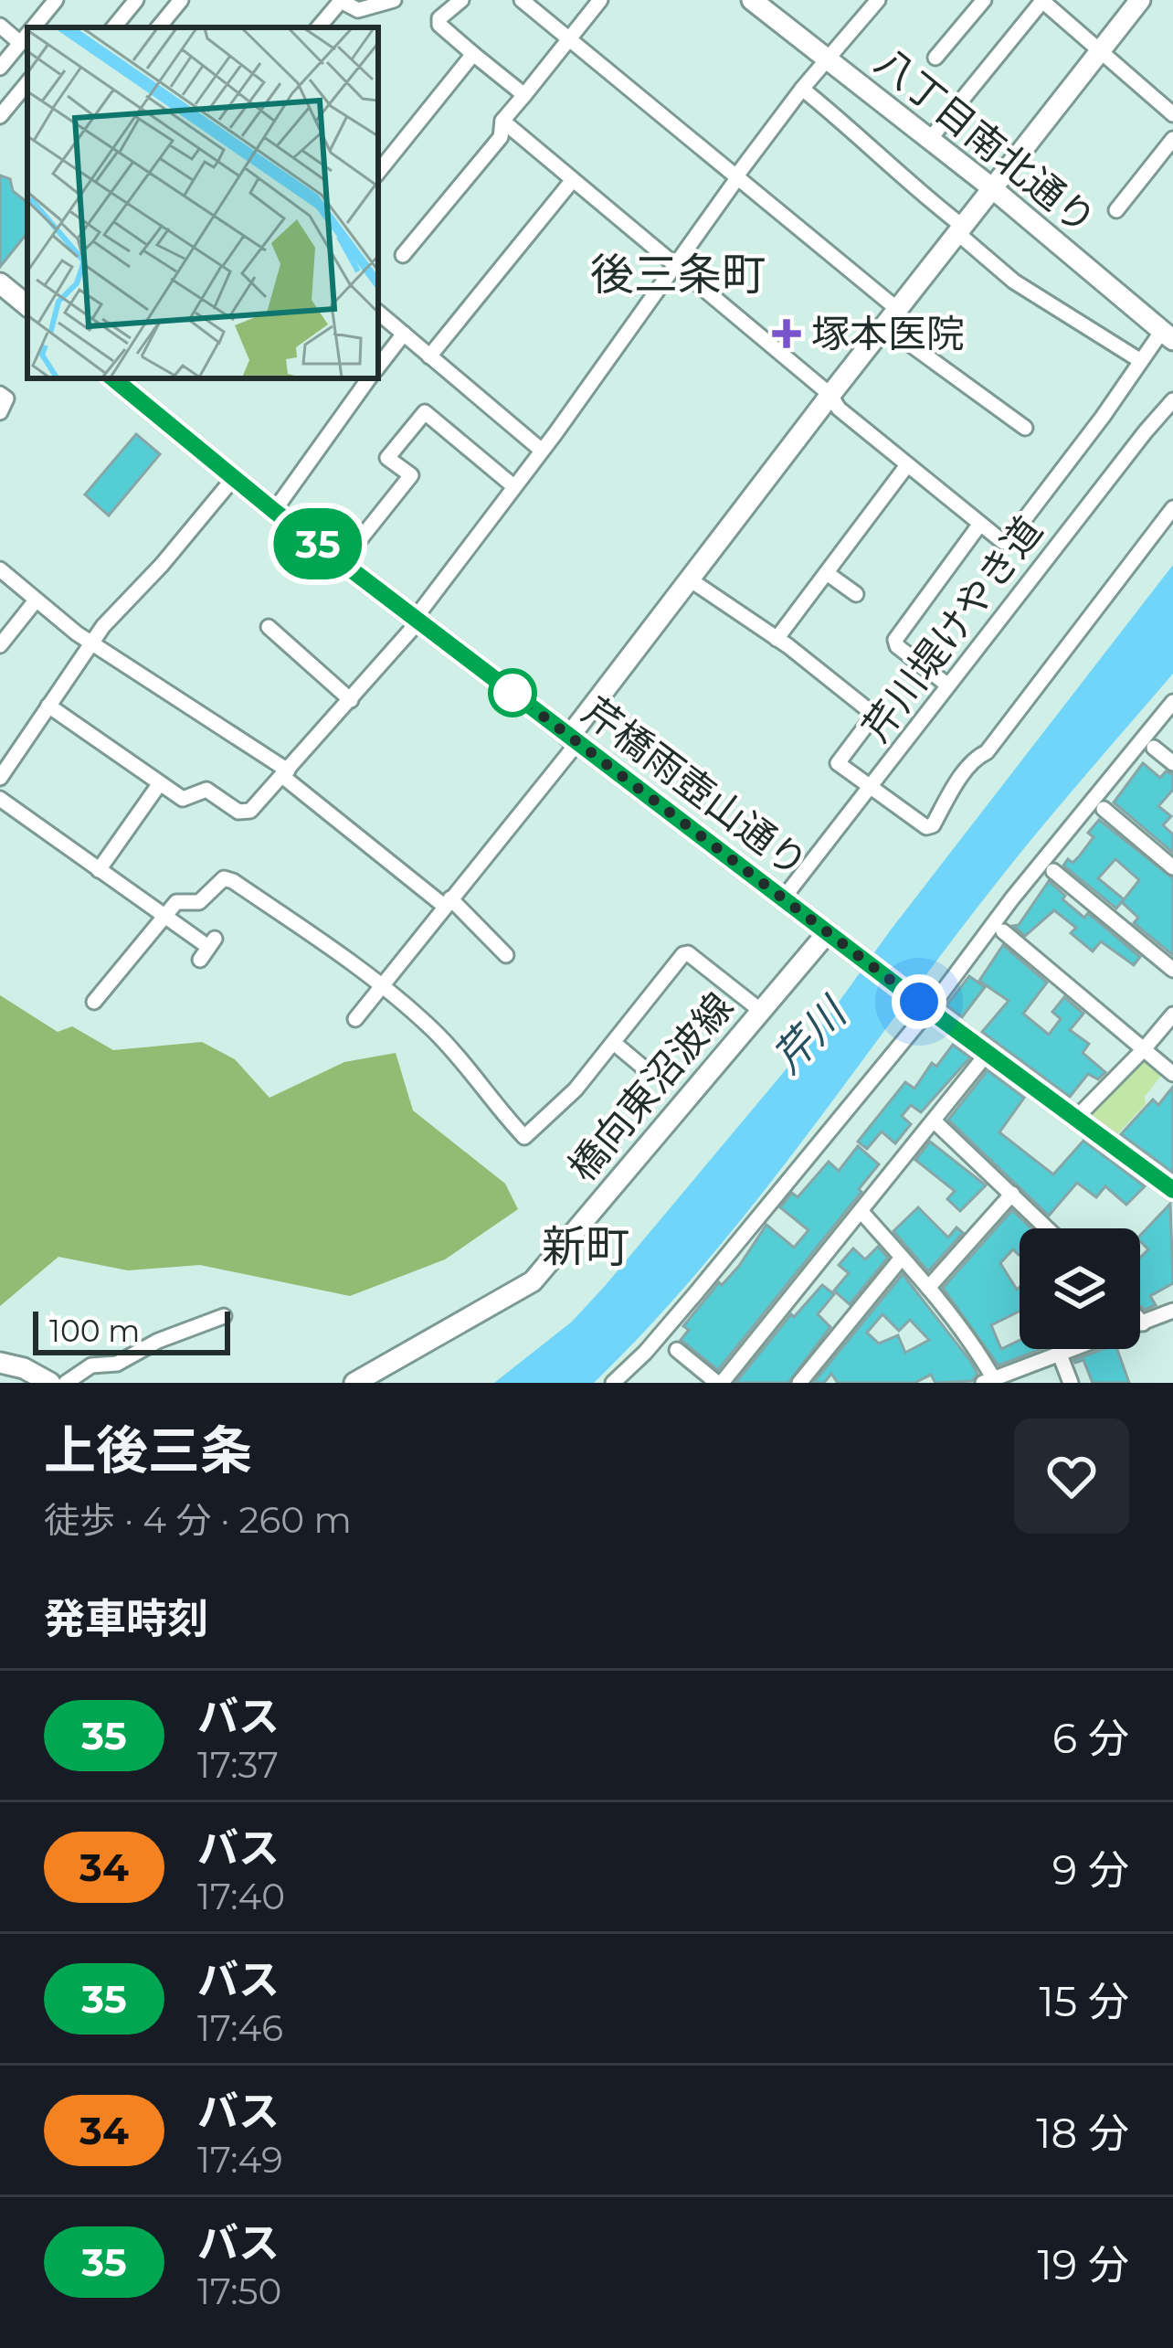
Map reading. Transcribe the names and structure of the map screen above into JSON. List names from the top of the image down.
{
  "streets": {
    "main road": ["八丁目南北通り", "芹橋雨壺山通り", "橋向東沼波線"],
    "street": ["芹川堤けやき道"]
  },
  "crossings": [
    ["芹川堤けやき道", "芹橋雨壺山通り"],
    ["芹橋雨壺山通り", "橋向東沼波線"]
  ],
  "districts": ["後三条町", "新町"],
  "water": ["芹川"],
  "places": {
    "health": ["塚本医院"]
  },
  "lines": ["bus line 35"],
  "scale_bar": "100 m",
  "page": {
    "on_map": "35",
    "scale": "100 m",
    "heading": [
      ["上後三条", "徒歩 · 4 分 · 260 m"],
      "発車時刻"
    ],
    "list": [
      {
        "mark": "35",
        "name": "バス",
        "note": "17:37",
        "value": "6 分"
      },
      {
        "mark": "34",
        "name": "バス",
        "note": "17:40",
        "value": "9 分"
      },
      {
        "mark": "35",
        "name": "バス",
        "note": "17:46",
        "value": "15 分"
      },
      {
        "mark": "34",
        "name": "バス",
        "note": "17:49",
        "value": "18 分"
      },
      {
        "mark": "35",
        "name": "バス",
        "note": "17:50",
        "value": "19 分"
      }
    ]
  }
}
